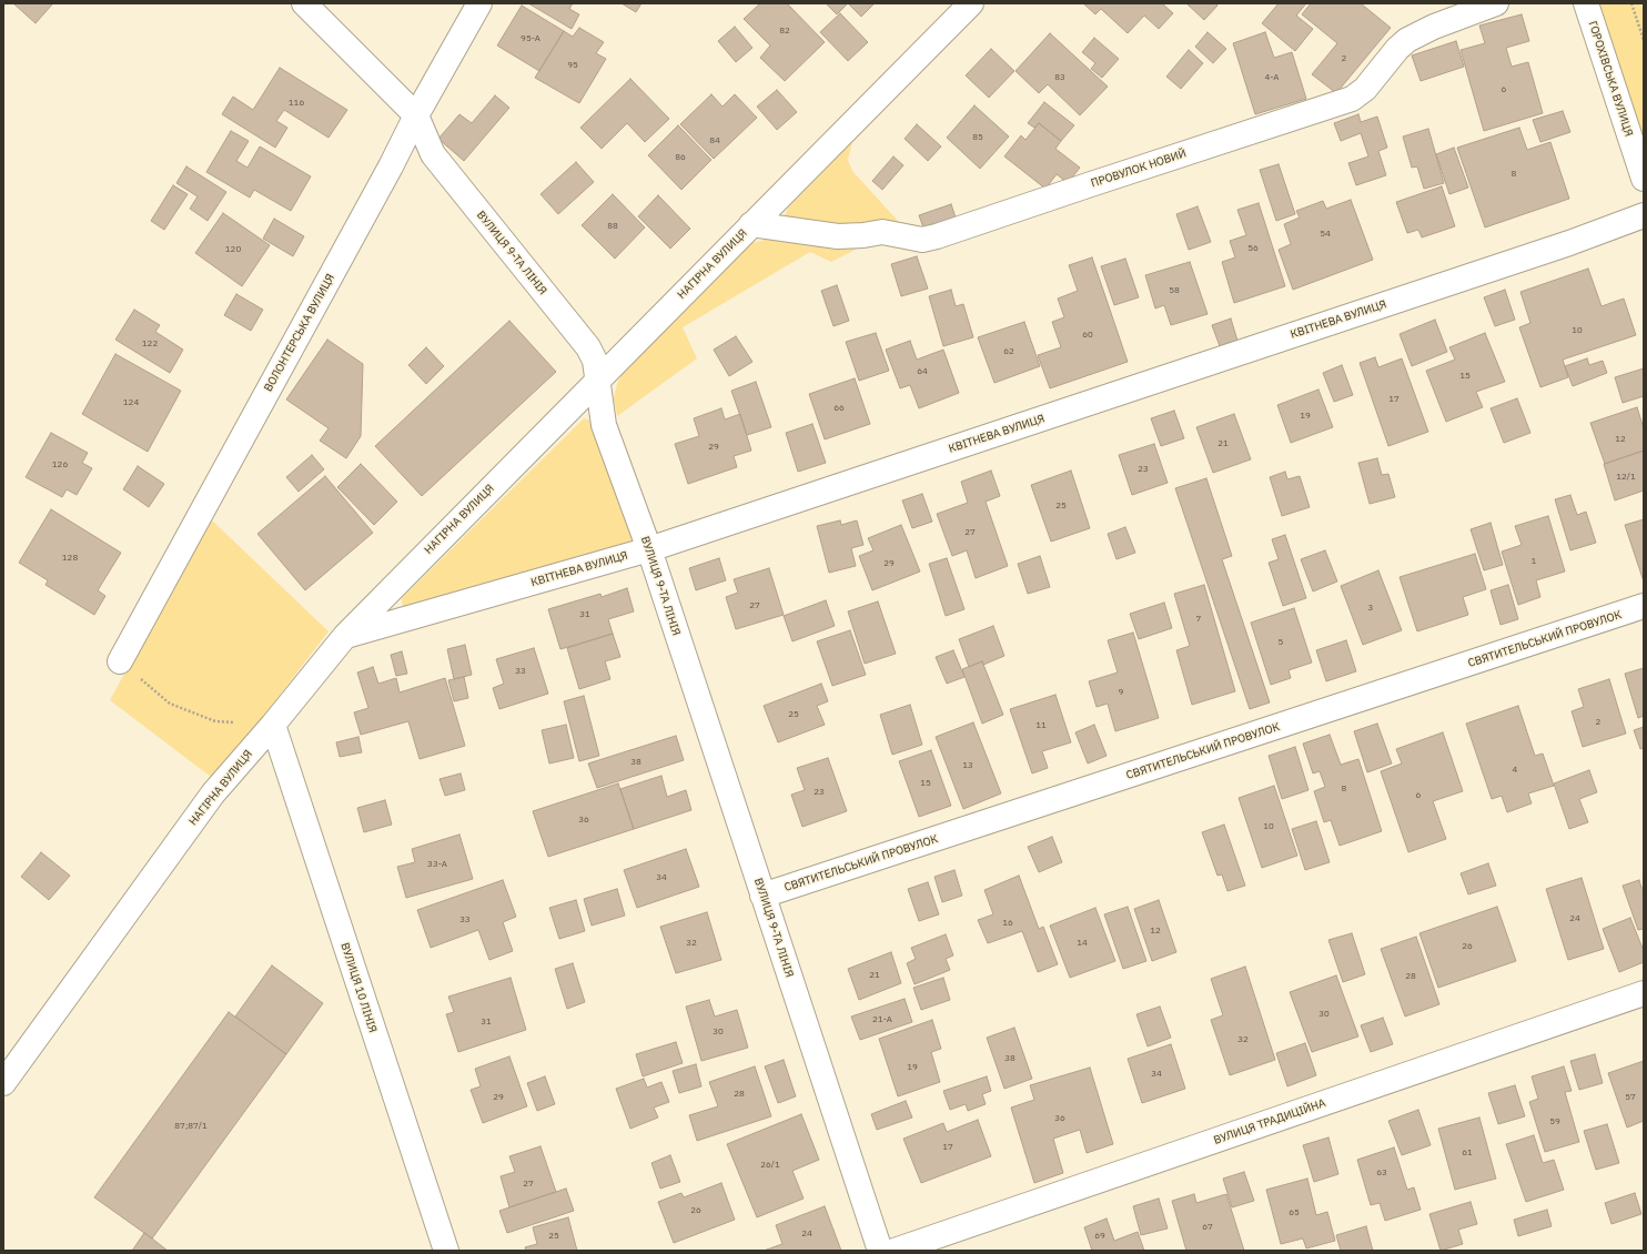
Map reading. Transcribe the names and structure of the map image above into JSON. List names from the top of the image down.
{
  "streets": {
    "street": [
      "ГОРОХІВСЬКА ВУЛИЦЯ",
      "ПРОВУЛОК НОВИЙ",
      "ВУЛИЦЯ 9-ТА ЛІНІЯ",
      "НАГІРНА ВУЛИЦЯ",
      "КВІТНЕВА ВУЛИЦЯ",
      "ВОЛОНТЕРСЬКА ВУЛИЦЯ",
      "СВЯТИТЕЛЬСЬКИЙ ПРОВУЛОК",
      "ВУЛИЦЯ 10 ЛІНІЯ",
      "ВУЛИЦЯ ТРАДИЦІЙНА"
    ]
  },
  "crossings": [
    ["ПРОВУЛОК НОВИЙ", "НАГІРНА ВУЛИЦЯ"],
    ["ВУЛИЦЯ 9-ТА ЛІНІЯ", "НАГІРНА ВУЛИЦЯ"],
    ["ВУЛИЦЯ 9-ТА ЛІНІЯ", "КВІТНЕВА ВУЛИЦЯ"],
    ["ВУЛИЦЯ 9-ТА ЛІНІЯ", "ВОЛОНТЕРСЬКА ВУЛИЦЯ"],
    ["ВУЛИЦЯ 9-ТА ЛІНІЯ", "СВЯТИТЕЛЬСЬКИЙ ПРОВУЛОК"],
    ["НАГІРНА ВУЛИЦЯ", "КВІТНЕВА ВУЛИЦЯ"],
    ["НАГІРНА ВУЛИЦЯ", "ВУЛИЦЯ 10 ЛІНІЯ"]
  ],
  "house_numbers": [
    "82",
    "95-А",
    "2",
    "95",
    "83",
    "4-А",
    "6",
    "116",
    "85",
    "84",
    "86",
    "8",
    "88",
    "54",
    "56",
    "120",
    "58",
    "10",
    "60",
    "122",
    "62",
    "64",
    "15",
    "17",
    "124",
    "66",
    "19",
    "12",
    "21",
    "29",
    "126",
    "23",
    "12/1",
    "25",
    "27",
    "128",
    "1",
    "29",
    "27",
    "3",
    "31",
    "7",
    "5",
    "33",
    "9",
    "25",
    "2",
    "11",
    "38",
    "13",
    "4",
    "15",
    "8",
    "23",
    "6",
    "36",
    "10",
    "33-А",
    "34",
    "24",
    "33",
    "16",
    "12",
    "32",
    "14",
    "26",
    "21",
    "28",
    "30",
    "21-А",
    "31",
    "30",
    "32",
    "38",
    "19",
    "34",
    "28",
    "29",
    "57",
    "36",
    "59",
    "87;87/1",
    "17",
    "61",
    "26/1",
    "63",
    "27",
    "26",
    "65",
    "67",
    "24",
    "25",
    "69"
  ]
}
